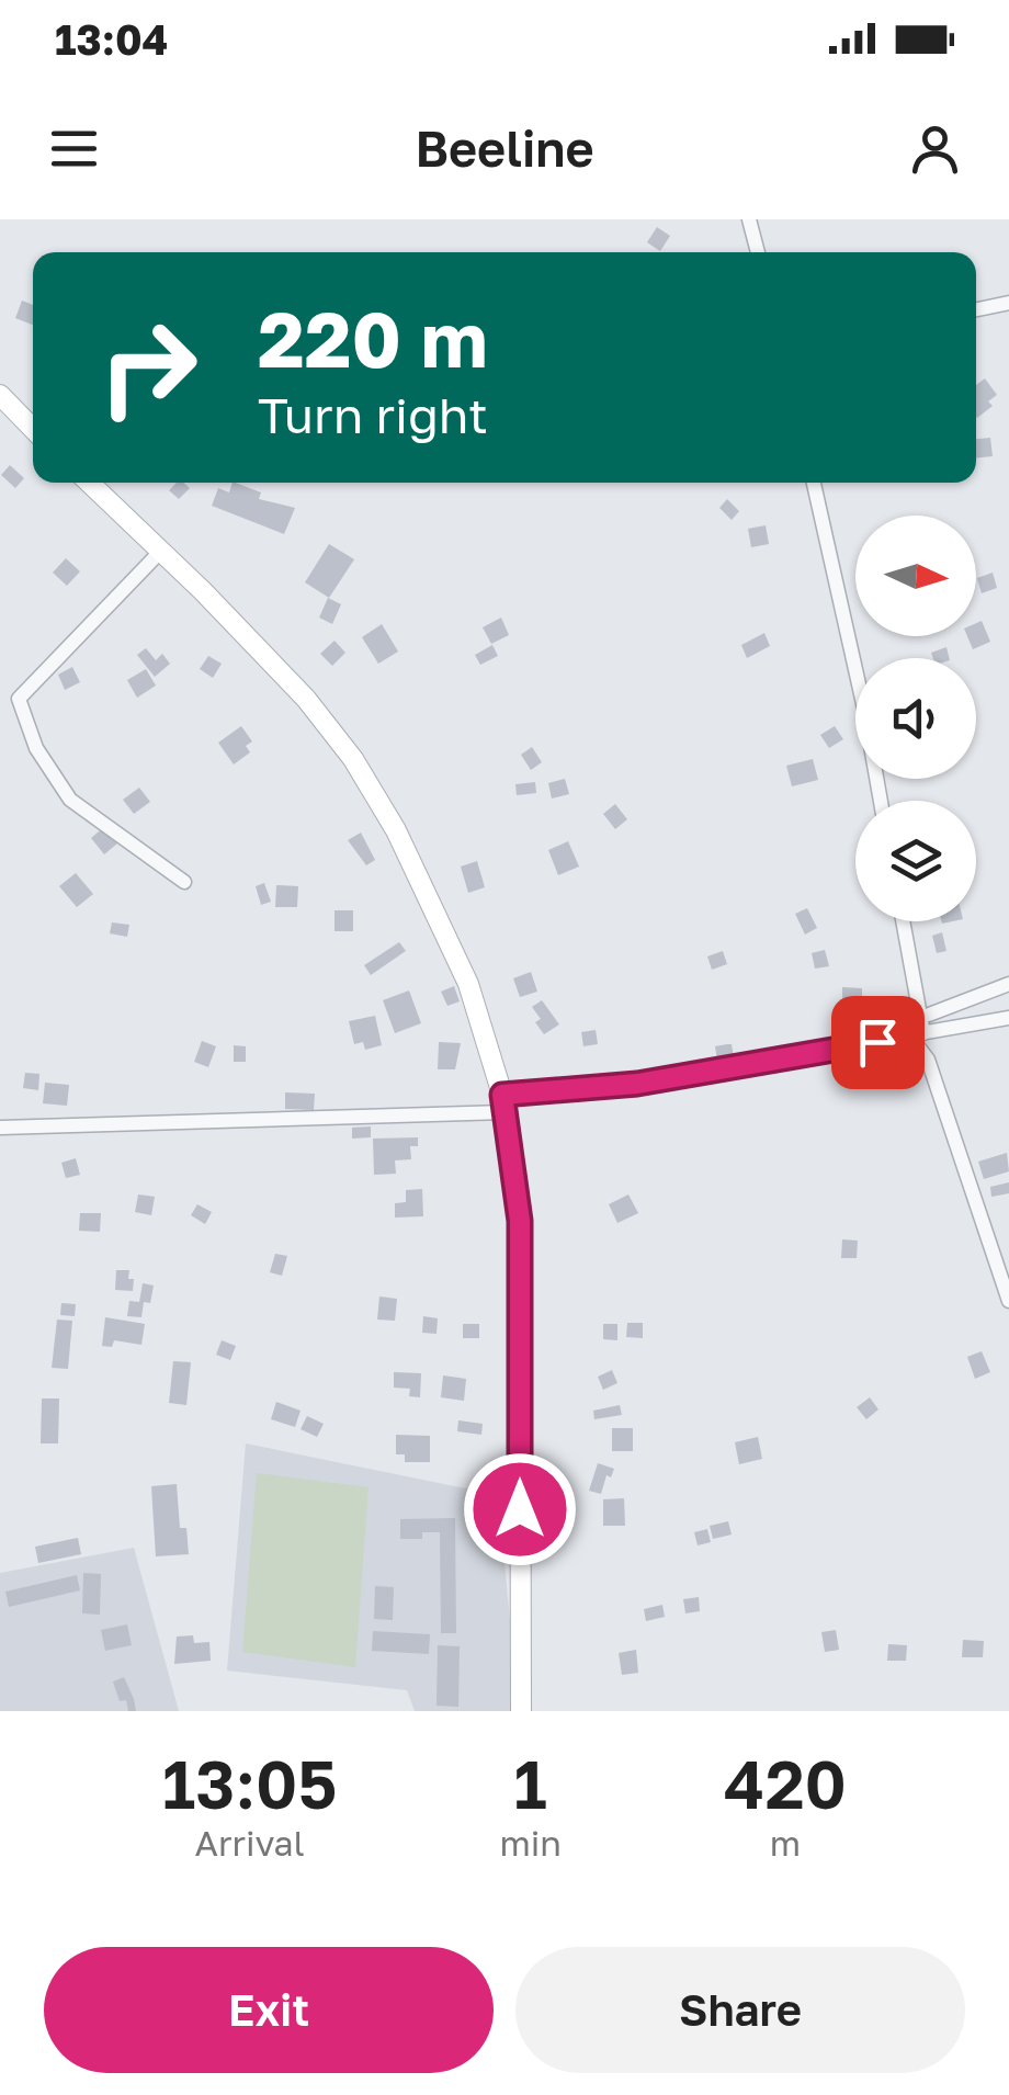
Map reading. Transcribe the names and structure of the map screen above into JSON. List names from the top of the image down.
{
  "north": "right",
  "page": {
    "status": "13:04",
    "header": "Beeline",
    "turn": ["220 m", "Turn right"],
    "eta": [
      "13:05",
      "Arrival",
      "1",
      "min",
      "420",
      "m"
    ],
    "buttons": ["Exit", "Share"]
  }
}
